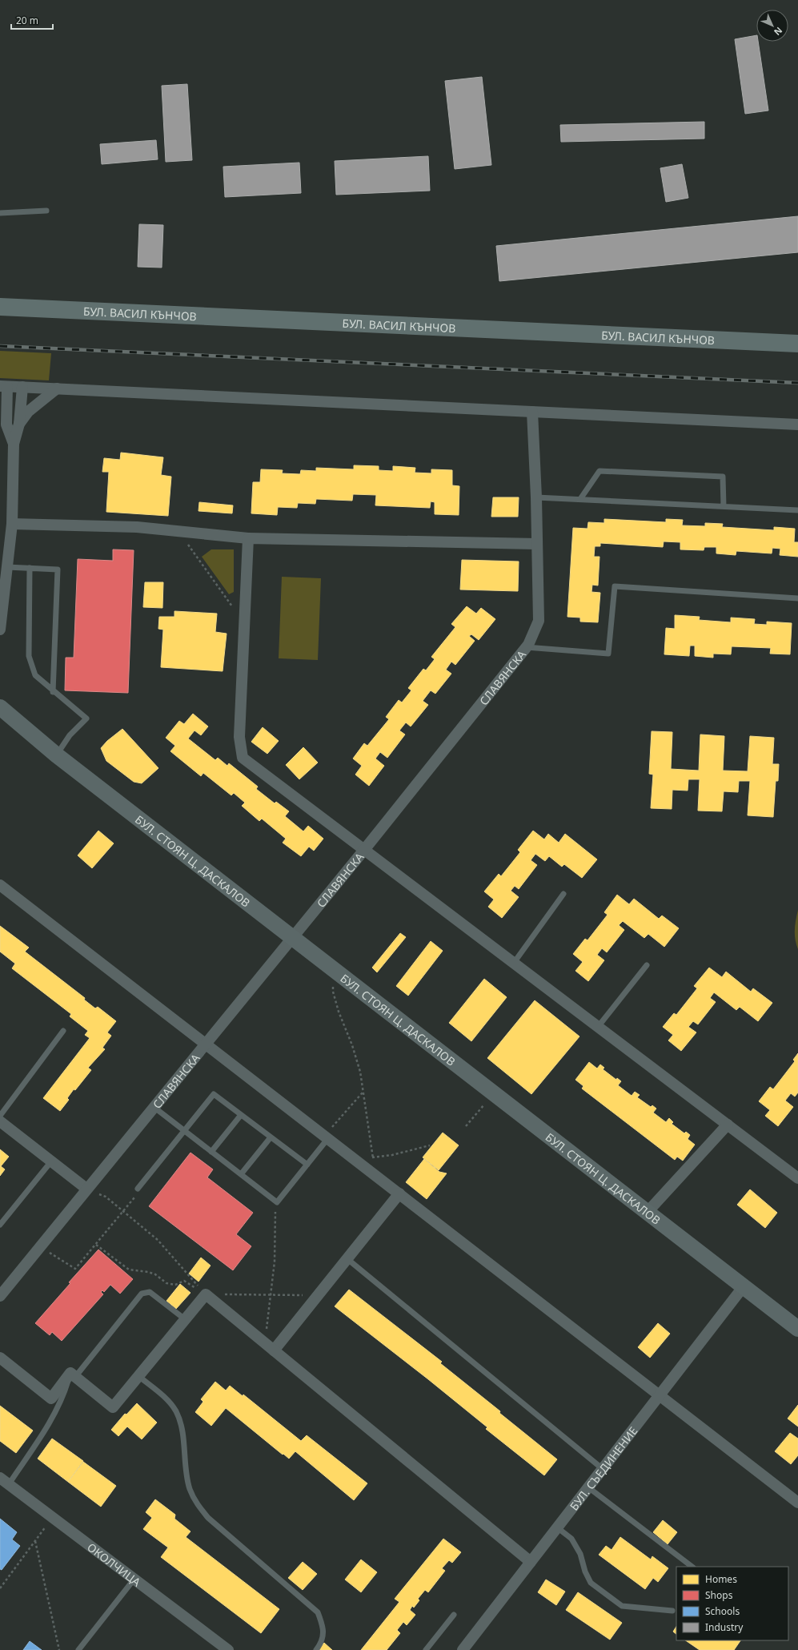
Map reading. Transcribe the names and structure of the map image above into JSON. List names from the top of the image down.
{
  "streets": {
    "main road": ["БУЛ. ВАСИЛ КЪНЧОВ"],
    "street": [
      "СЛАВЯНСКА",
      "БУЛ. СТОЯН Ц. ДАСКАЛОВ",
      "БУЛ. СЪЕДИНЕНИЕ",
      "ОКОЛЧИЦА"
    ]
  },
  "crossings": [
    ["СЛАВЯНСКА", "БУЛ. СТОЯН Ц. ДАСКАЛОВ"],
    ["БУЛ. СТОЯН Ц. ДАСКАЛОВ", "БУЛ. СЪЕДИНЕНИЕ"]
  ],
  "legend": [
    "Homes",
    "Shops",
    "Schools",
    "Industry"
  ],
  "scale_bar": "20 m",
  "north": "bottom right"
}
